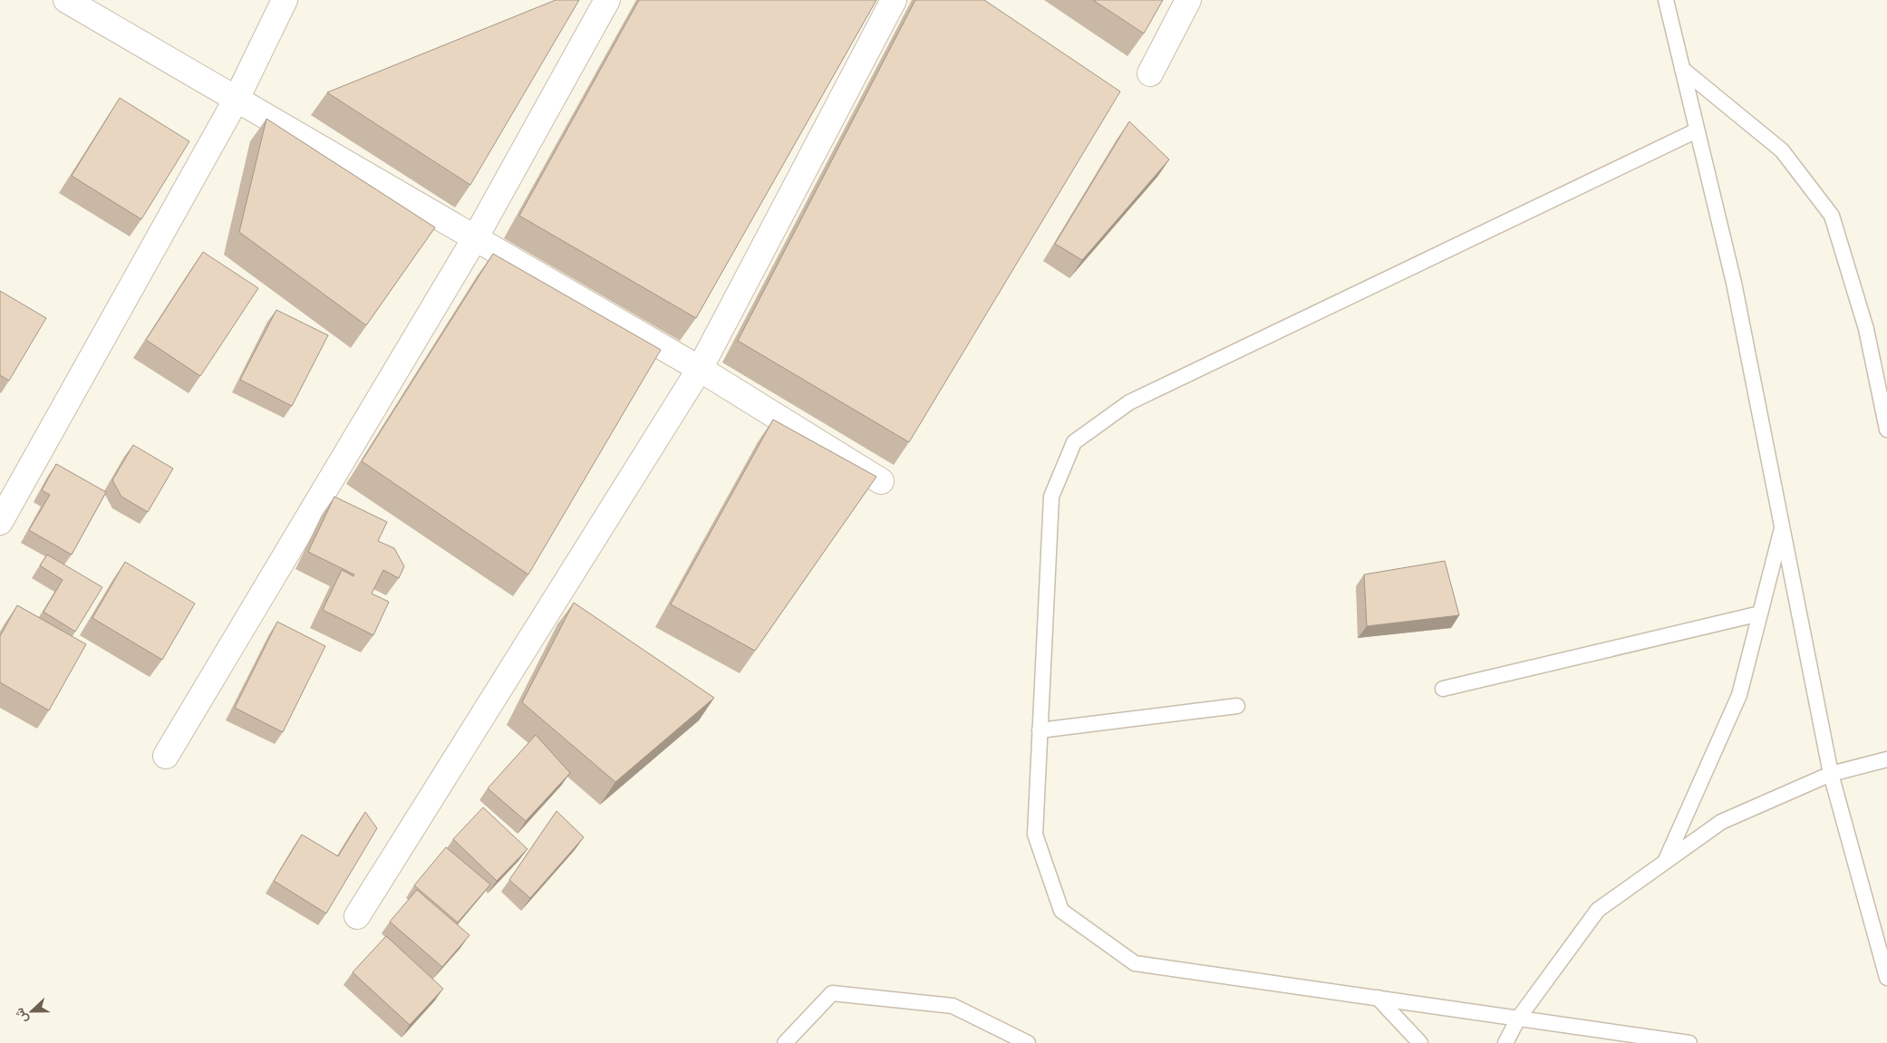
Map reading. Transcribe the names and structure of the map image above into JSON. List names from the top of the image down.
{
  "north": "left"
}
